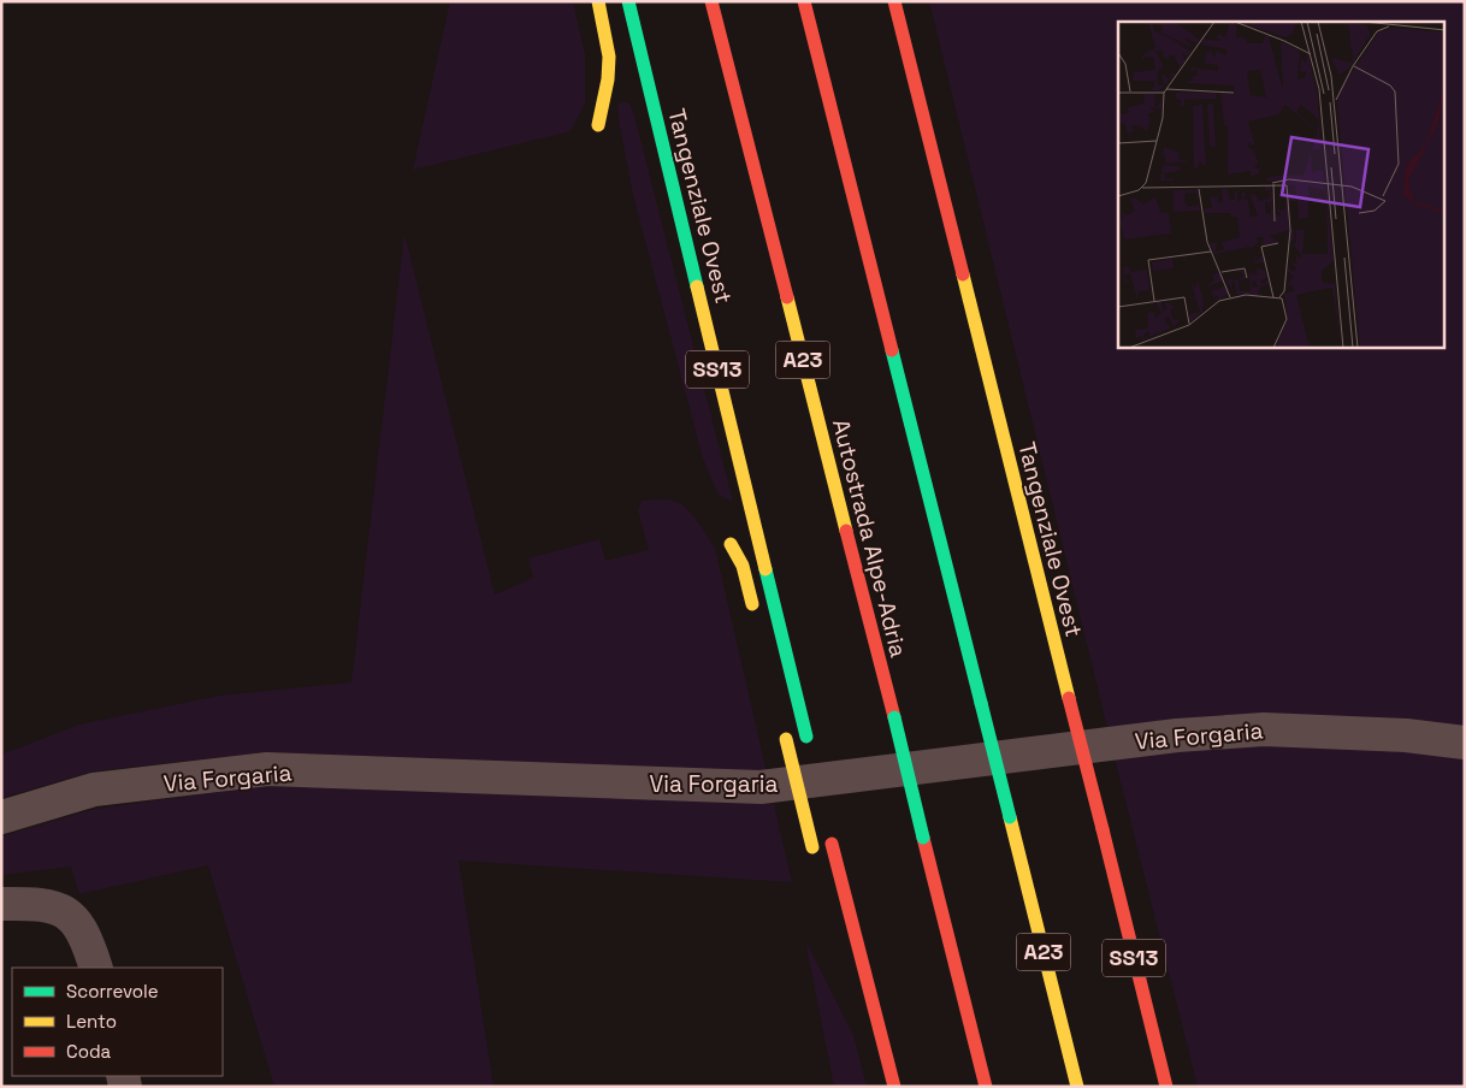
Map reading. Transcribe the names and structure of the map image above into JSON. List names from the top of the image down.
{
  "streets": {
    "highway": [
      "Tangenziale Ovest",
      "A23",
      "SS13",
      "Autostrada Alpe-Adria"
    ],
    "street": ["Via Forgaria"]
  },
  "legend": ["Scorrevole", "Lento", "Coda"]
}
